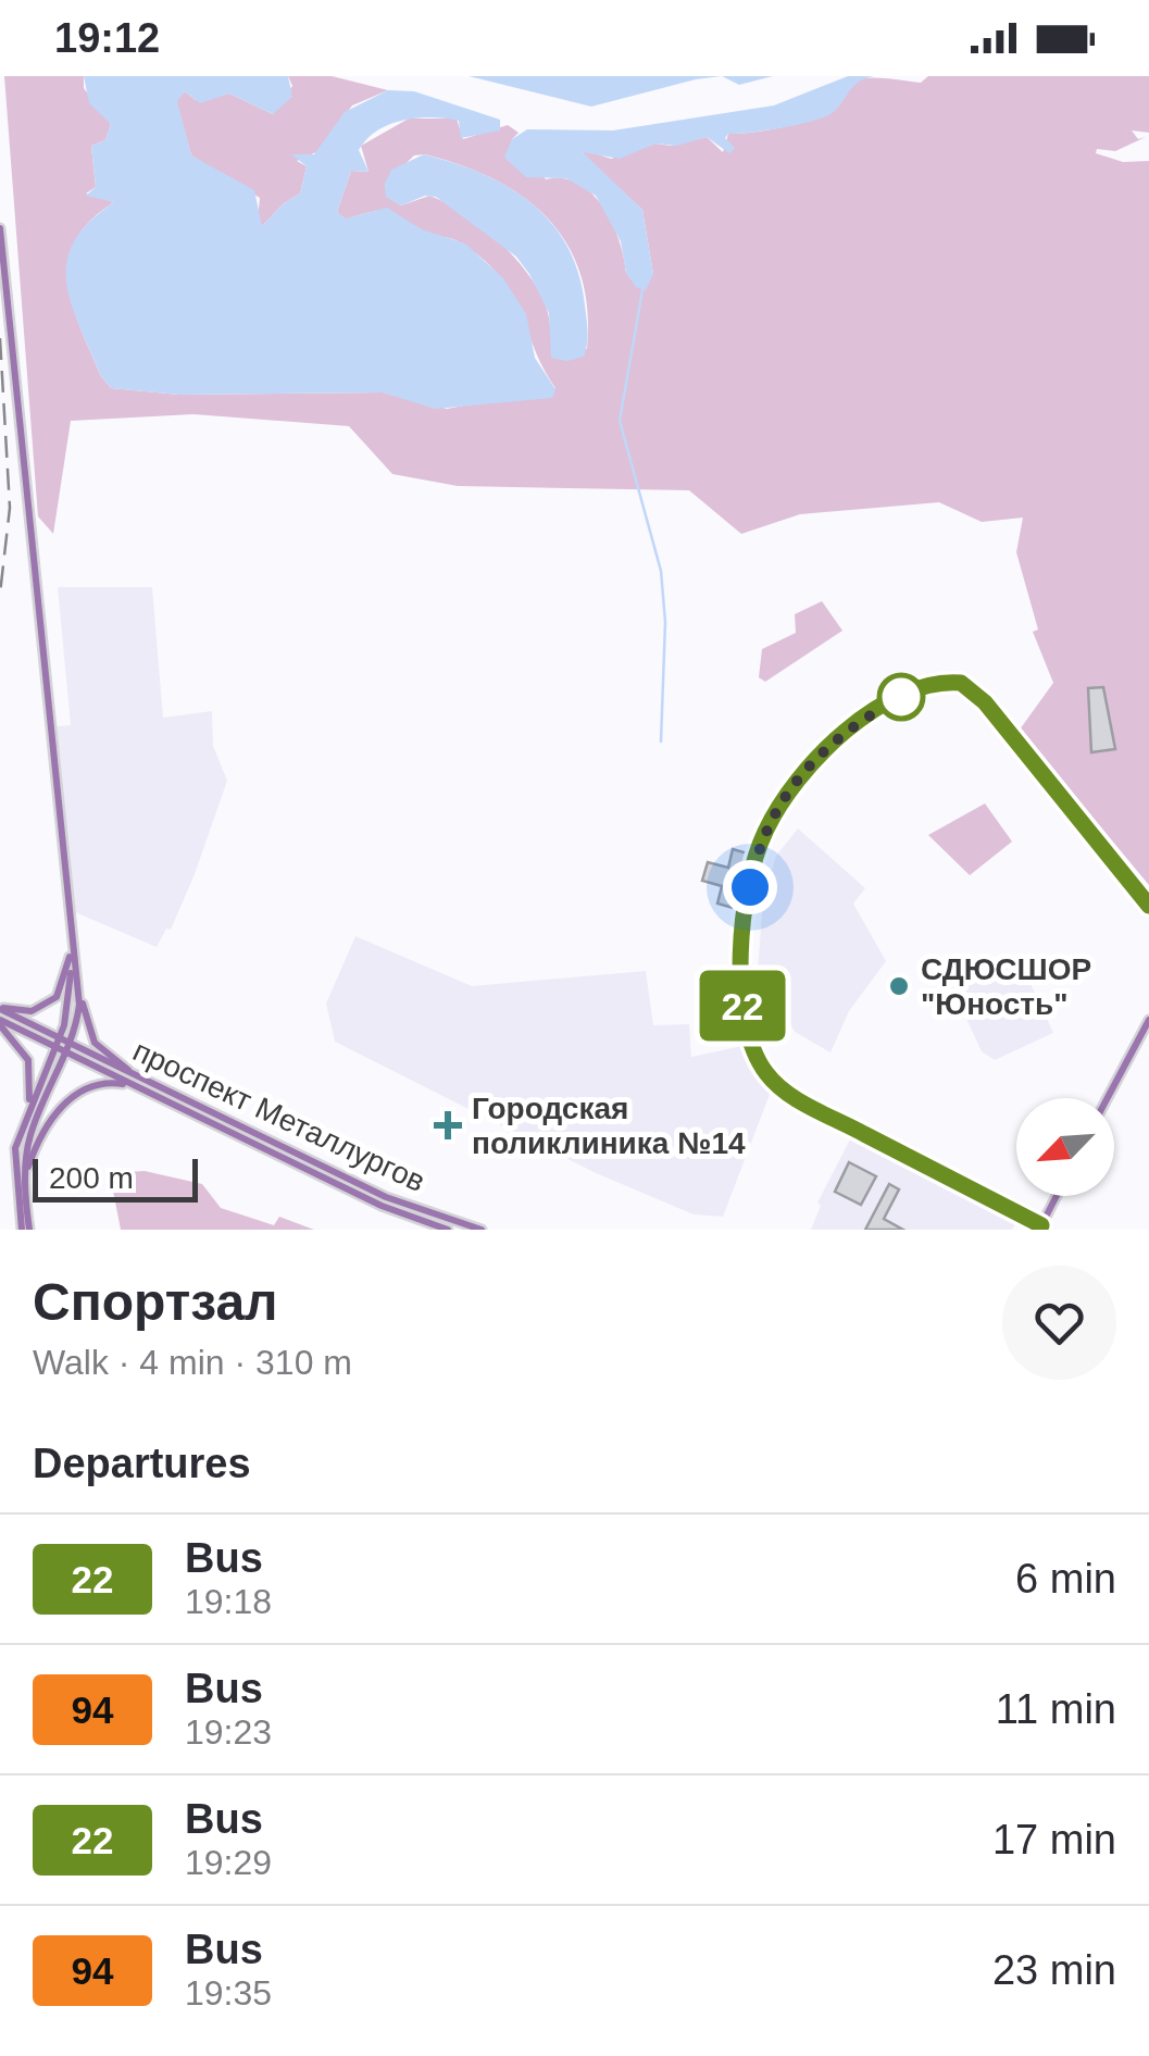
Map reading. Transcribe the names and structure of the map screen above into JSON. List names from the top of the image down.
{
  "streets": {
    "main road": ["проспект Металлургов"]
  },
  "places": {
    "other": ["СДЮСШОР \"Юность\""],
    "health": ["Городская поликлиника №14"]
  },
  "lines": ["bus line 22"],
  "scale_bar": "200 m",
  "north": "bottom left",
  "page": {
    "status": "19:12",
    "on_map": "22",
    "scale": "200 m",
    "heading": [
      ["Спортзал", "Walk · 4 min · 310 m"],
      "Departures"
    ],
    "list": [
      {
        "mark": "22",
        "name": "Bus",
        "note": "19:18",
        "value": "6 min"
      },
      {
        "mark": "94",
        "name": "Bus",
        "note": "19:23",
        "value": "11 min"
      },
      {
        "mark": "22",
        "name": "Bus",
        "note": "19:29",
        "value": "17 min"
      },
      {
        "mark": "94",
        "name": "Bus",
        "note": "19:35",
        "value": "23 min"
      }
    ]
  }
}
